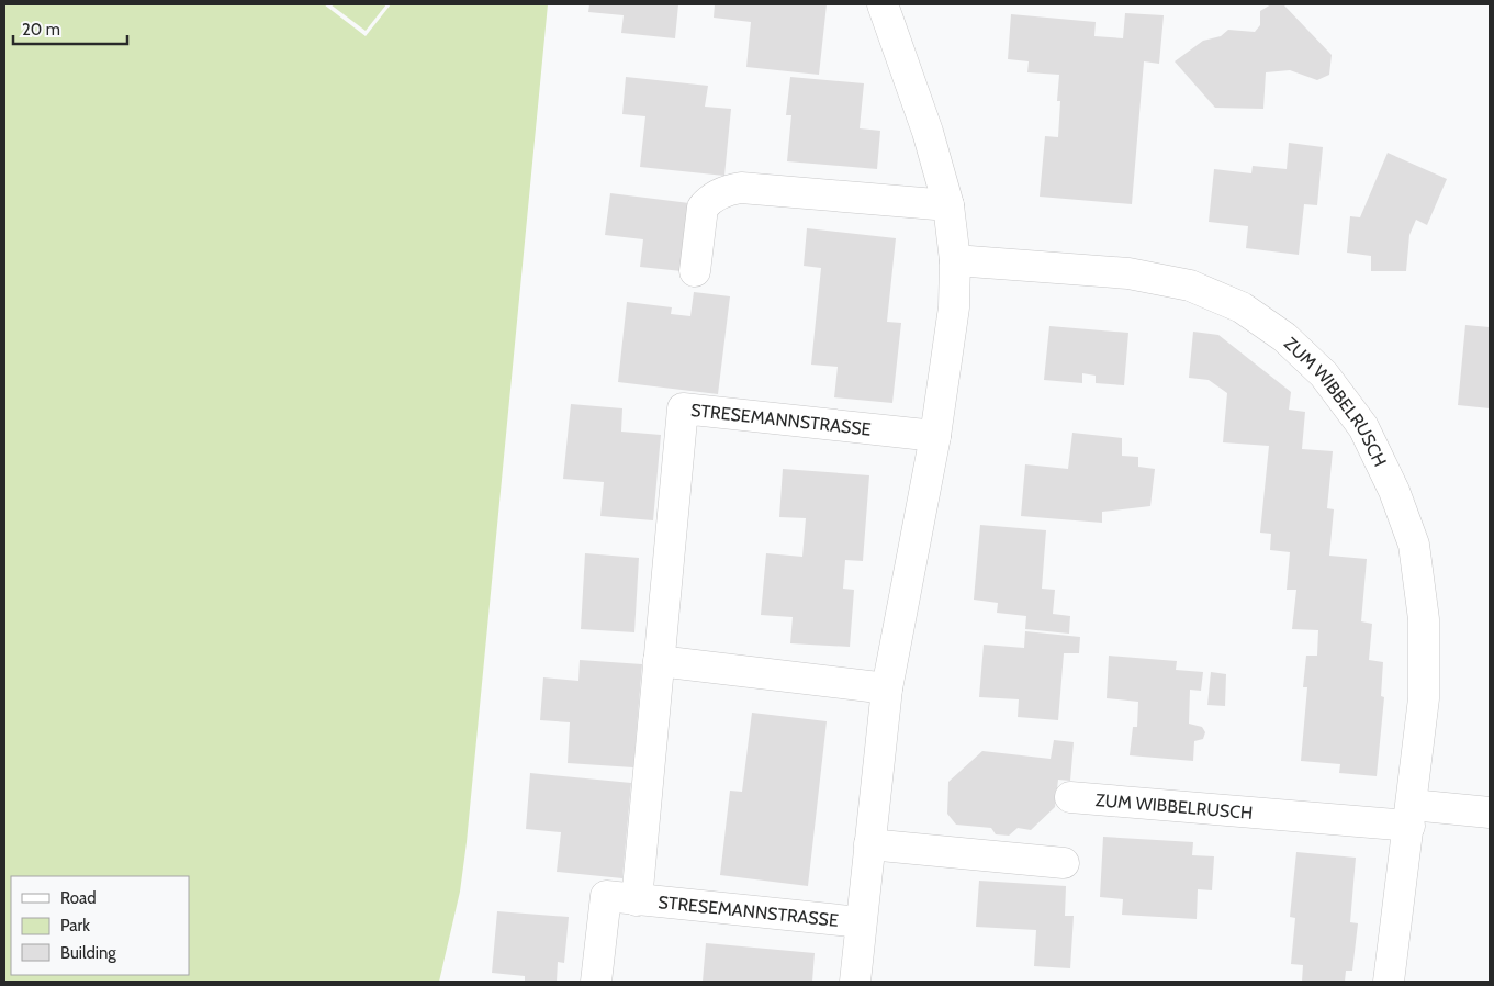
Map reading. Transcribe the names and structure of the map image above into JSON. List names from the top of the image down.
{
  "streets": {
    "street": ["ZUM WIBBELRUSCH", "STRESEMANNSTRASSE"]
  },
  "crossings": [
    ["ZUM WIBBELRUSCH", "STRESEMANNSTRASSE"]
  ],
  "legend": ["Road", "Park", "Building"],
  "scale_bar": "20 m"
}
